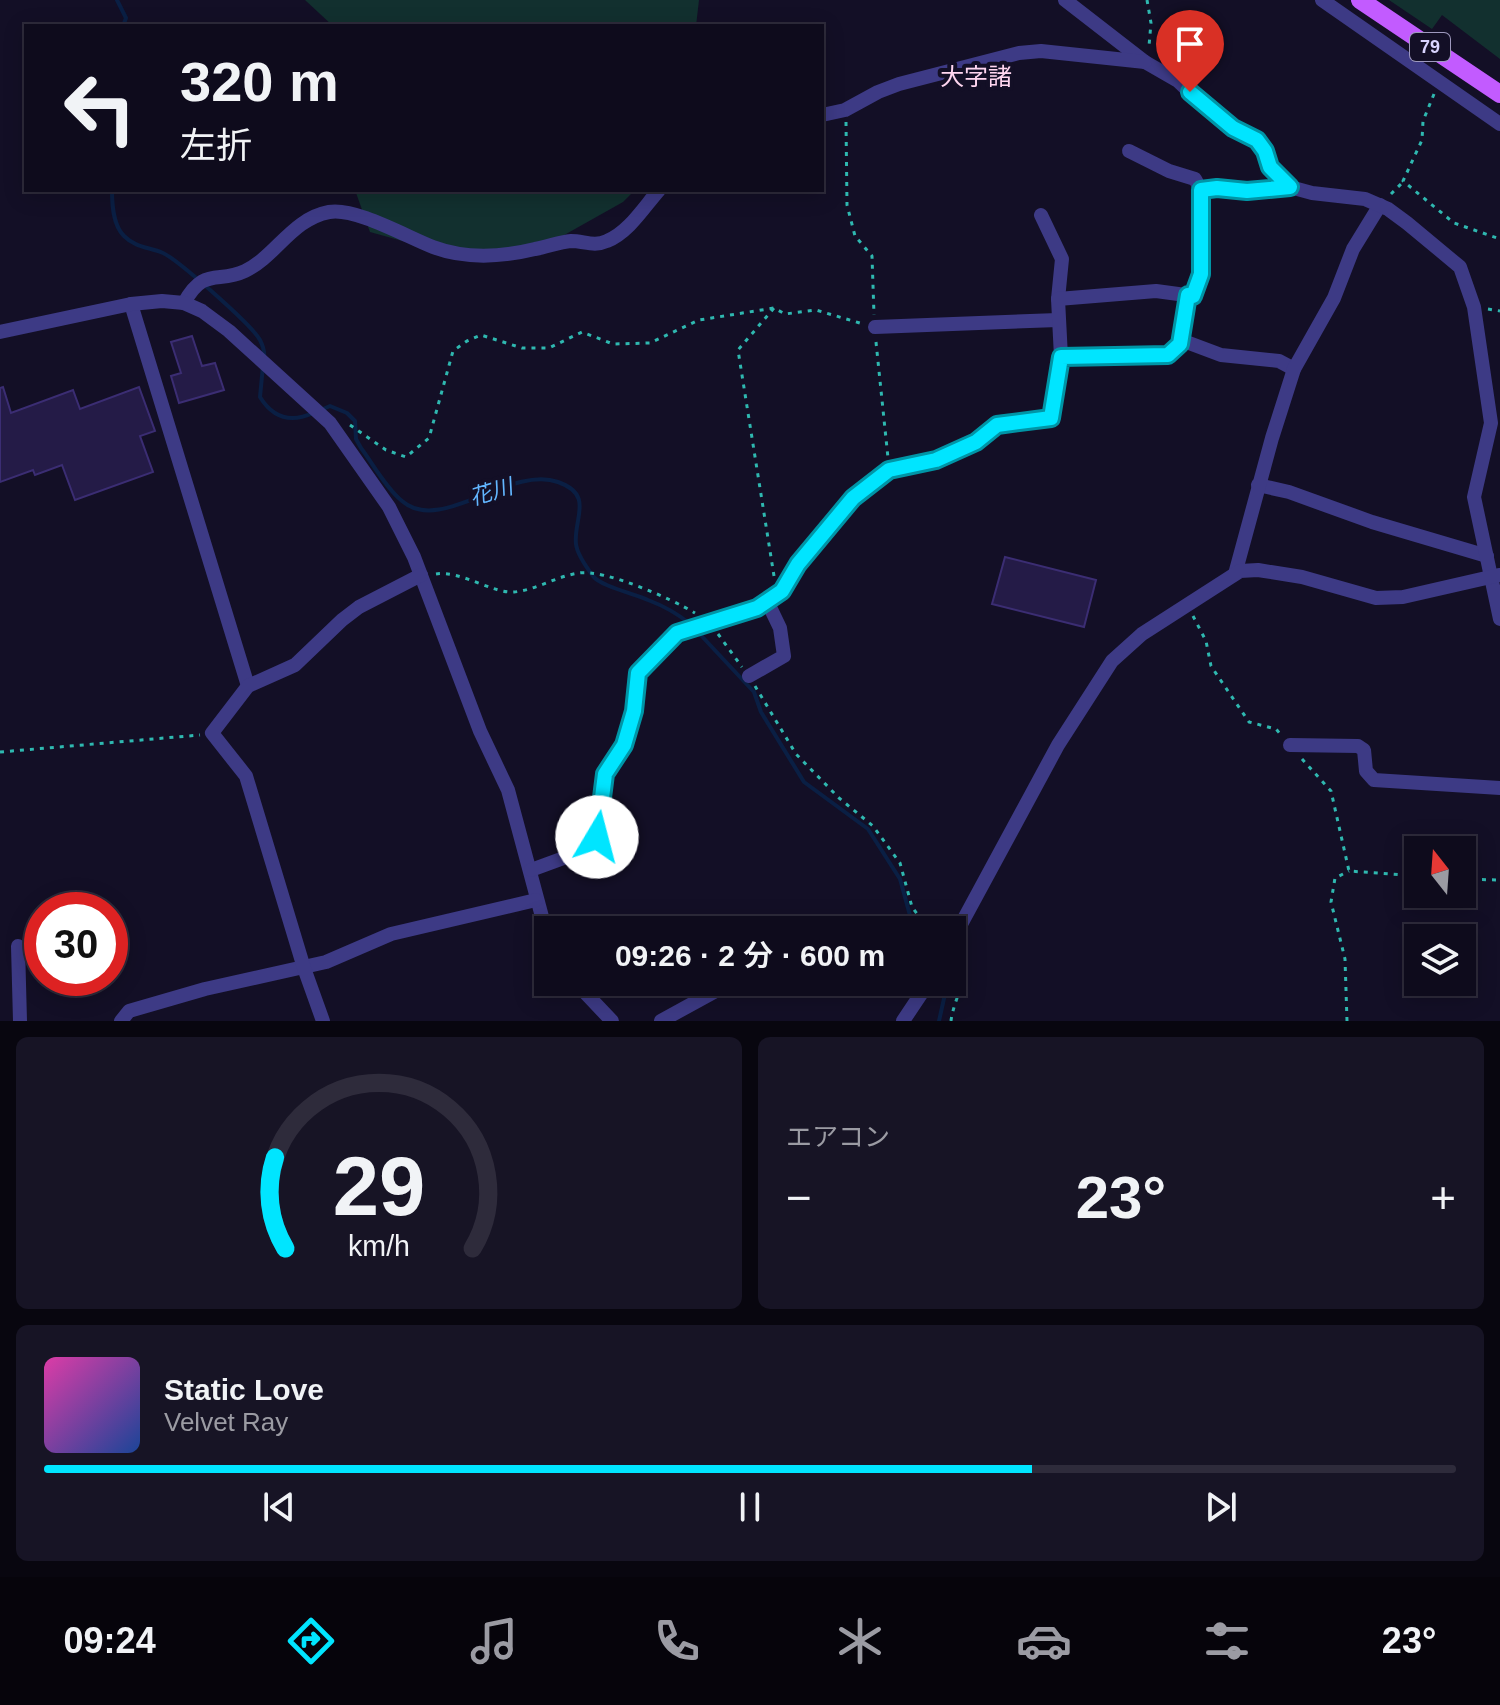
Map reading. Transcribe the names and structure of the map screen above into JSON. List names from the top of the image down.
{
  "streets": {
    "main road": ["79"]
  },
  "districts": ["大字諸"],
  "water": ["花川"],
  "north": "top",
  "page": {
    "turn": ["320 m", "左折"],
    "limit": "30",
    "trip": "09:26 · 2 分 · 600 m",
    "tile": "エアコン",
    "heat": ["−", "23°", "+"],
    "song": ["Static Love", "Velvet Ray"],
    "tabs": ["09:24", "23°"],
    "gauge": ["29", "km/h"]
  }
}
